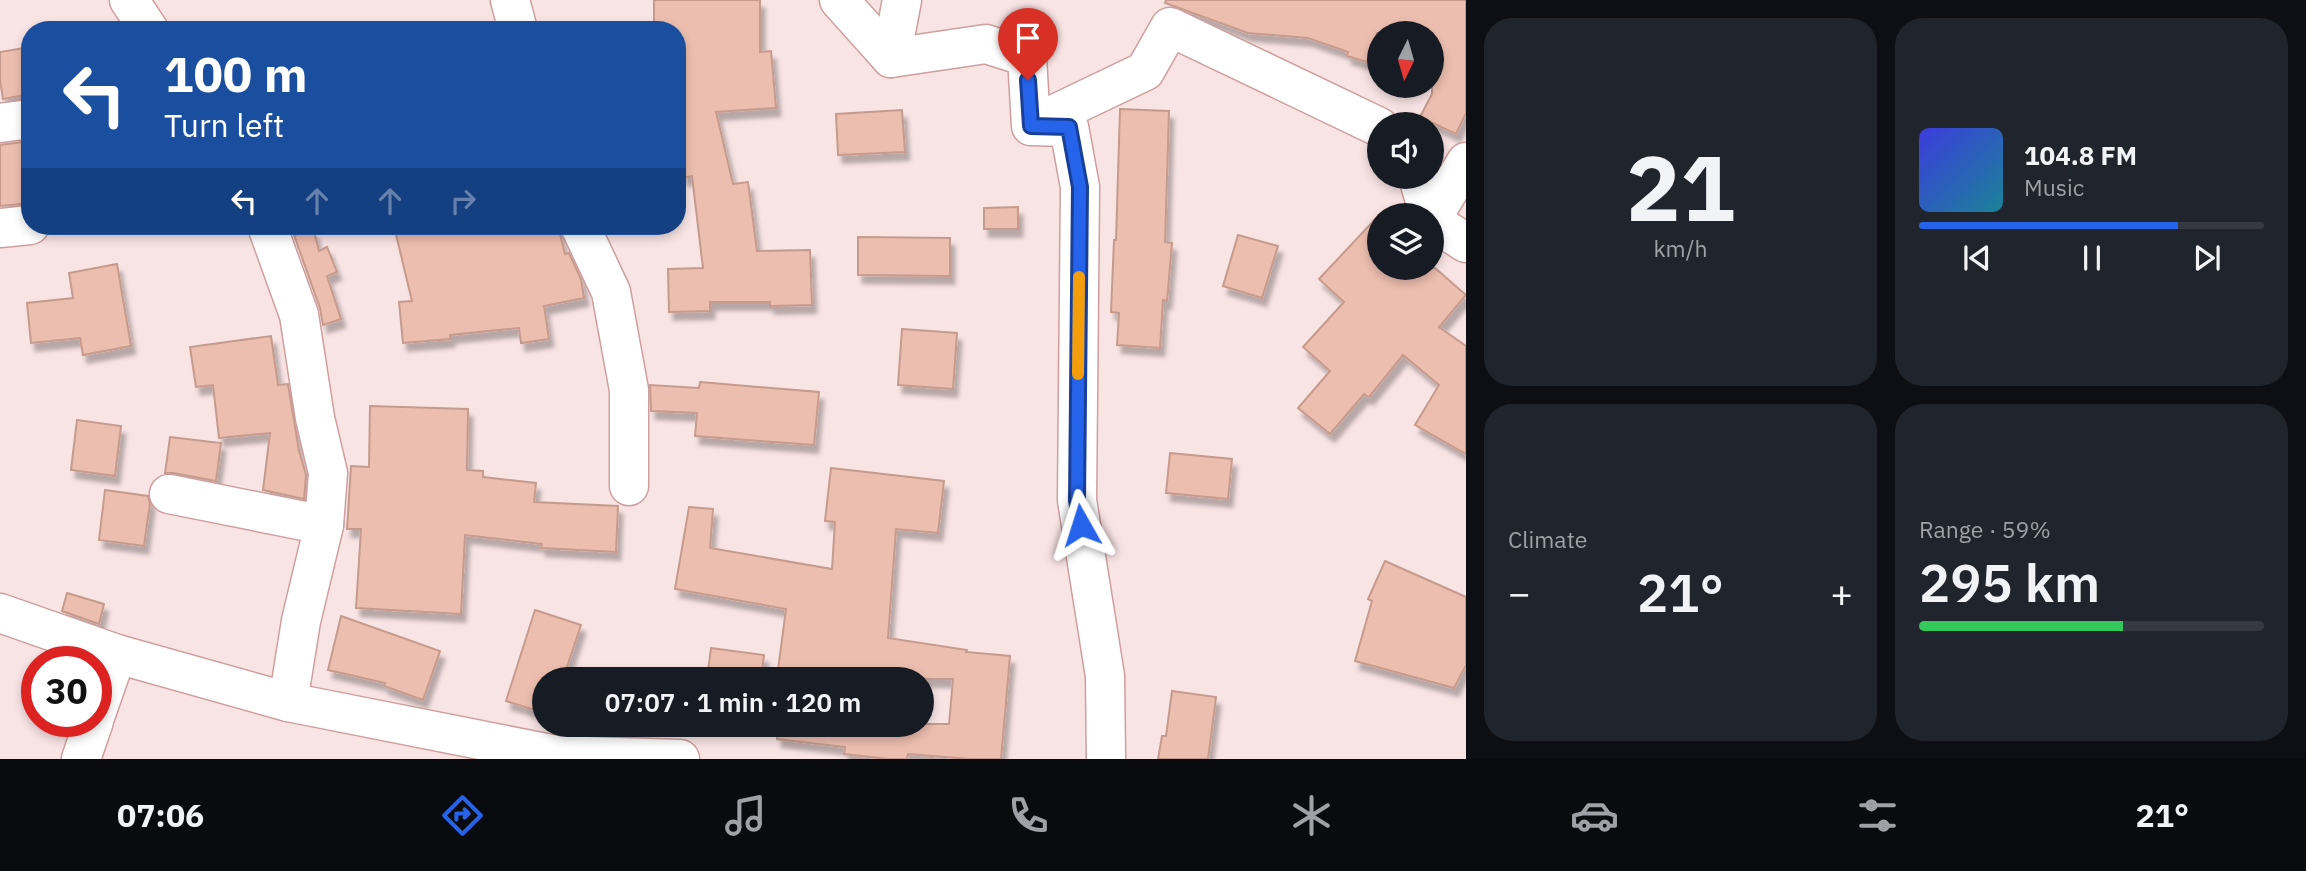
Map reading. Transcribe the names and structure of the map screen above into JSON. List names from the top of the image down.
{
  "north": "bottom",
  "page": {
    "tile": [
      ["21", "km/h"],
      "Climate",
      ["Range · 59%", "295 km"]
    ],
    "turn": ["100 m", "Turn left"],
    "song": ["104.8 FM", "Music"],
    "heat": ["−", "21°", "+"],
    "limit": "30",
    "trip": "07:07 · 1 min · 120 m",
    "tabs": ["07:06", "21°"]
  }
}
